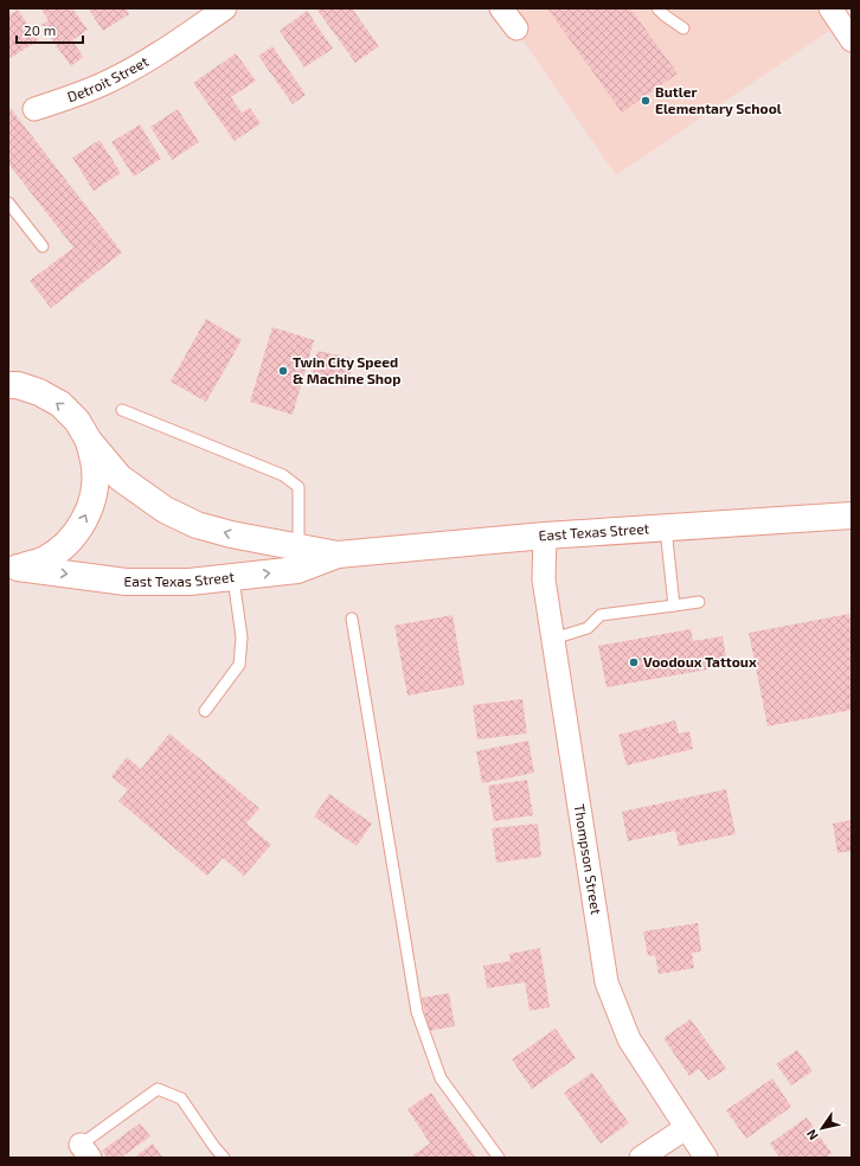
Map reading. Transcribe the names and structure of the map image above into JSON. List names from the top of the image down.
{
  "streets": {
    "main road": ["East Texas Street"],
    "street": ["Detroit Street", "Thompson Street"]
  },
  "crossings": [
    ["East Texas Street", "Thompson Street"]
  ],
  "places": ["Butler Elementary School", "Twin City Speed & Machine Shop", "Voodoux Tattoux"],
  "scale_bar": "20 m",
  "north": "bottom left"
}
